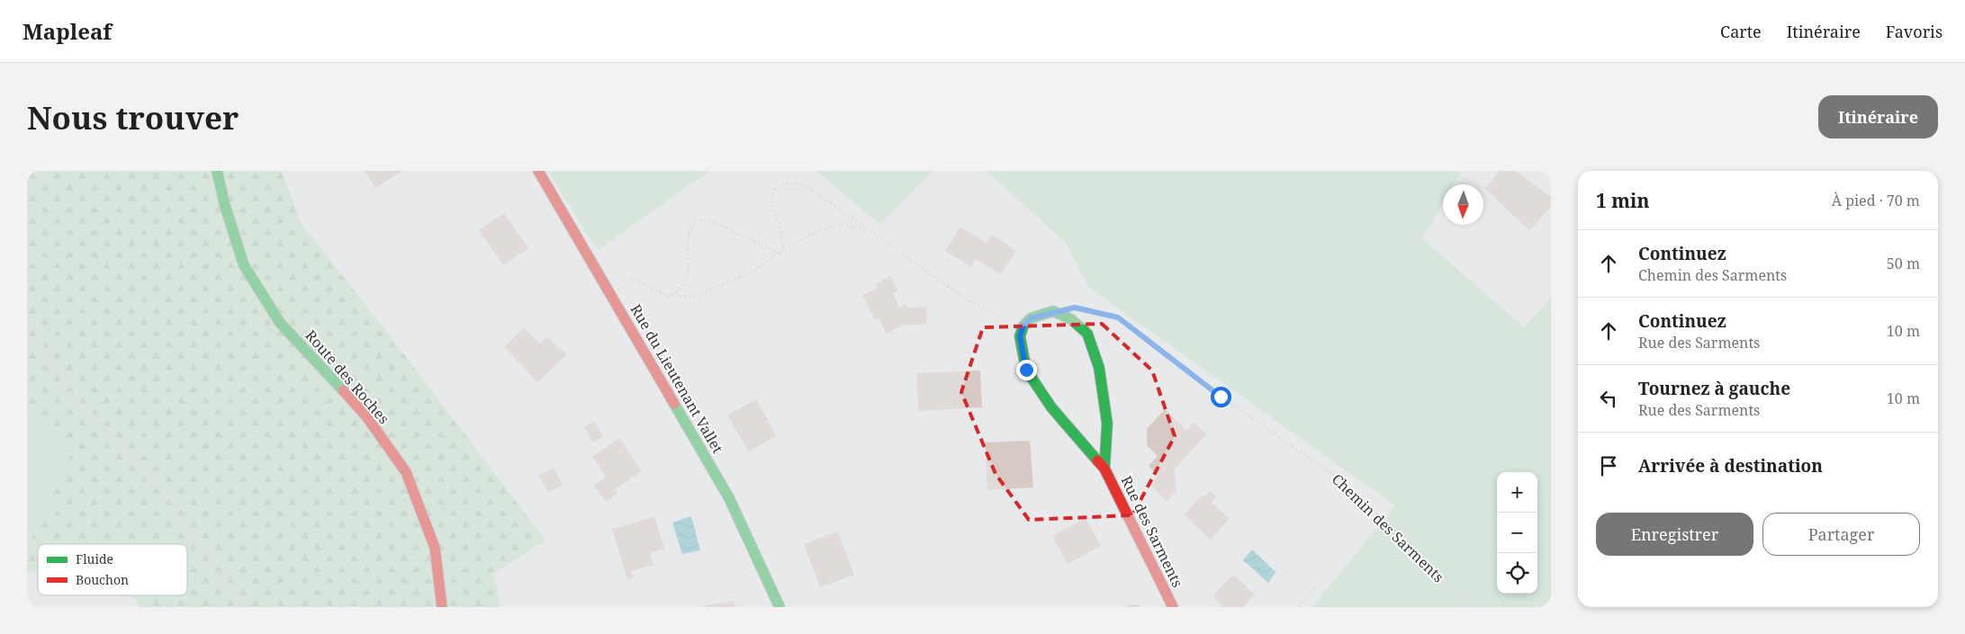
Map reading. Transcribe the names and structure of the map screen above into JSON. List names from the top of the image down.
{
  "streets": {
    "street": ["Route des Roches", "Rue du Lieutenant Vallet", "Rue des Sarments"],
    "path": ["Chemin des Sarments"]
  },
  "legend": ["Fluide", "Bouchon"],
  "north": "bottom",
  "page": {
    "header": "Mapleaf",
    "nav": ["Carte", "Itinéraire", "Favoris"],
    "buttons": [
      "Itinéraire",
      ["Enregistrer", "Partager"]
    ],
    "title": "Nous trouver",
    "heading": ["1 min", "À pied · 70 m"],
    "list": [
      ["Continuez", "Chemin des Sarments", "50 m"],
      ["Continuez", "Rue des Sarments", "10 m"],
      ["Tournez à gauche", "Rue des Sarments", "10 m"],
      "Arrivée à destination"
    ],
    "map_buttons": ["+", "−"]
  }
}
